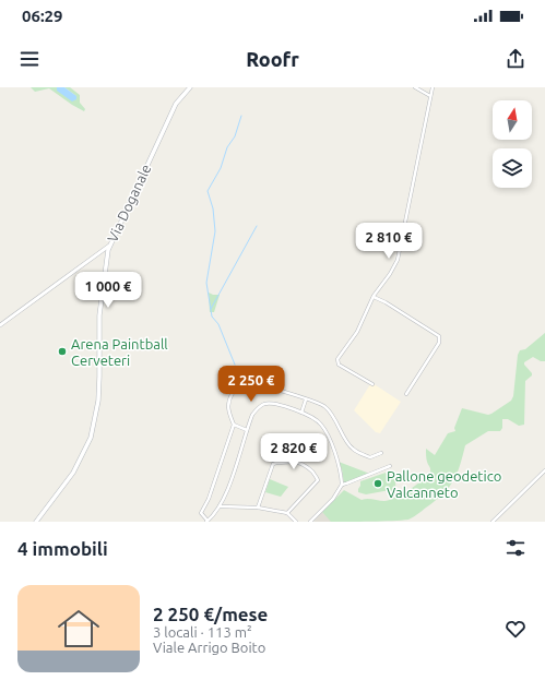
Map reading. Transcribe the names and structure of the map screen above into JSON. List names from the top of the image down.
{
  "streets": {
    "main road": ["Via Doganale"]
  },
  "places": ["Arena Paintball Cerveteri", "Pallone geodetico Valcanneto"],
  "north": "top",
  "page": {
    "status": "06:29",
    "header": "Roofr",
    "price": [
      "2 810 €",
      "1 000 €",
      "2 250 €",
      "2 820 €"
    ],
    "heading": "4 immobili",
    "list": [
      {
        "name": "2 250 €/mese",
        "note": "3 locali · 113 m² · Viale Arrigo Boito"
      }
    ]
  }
}
